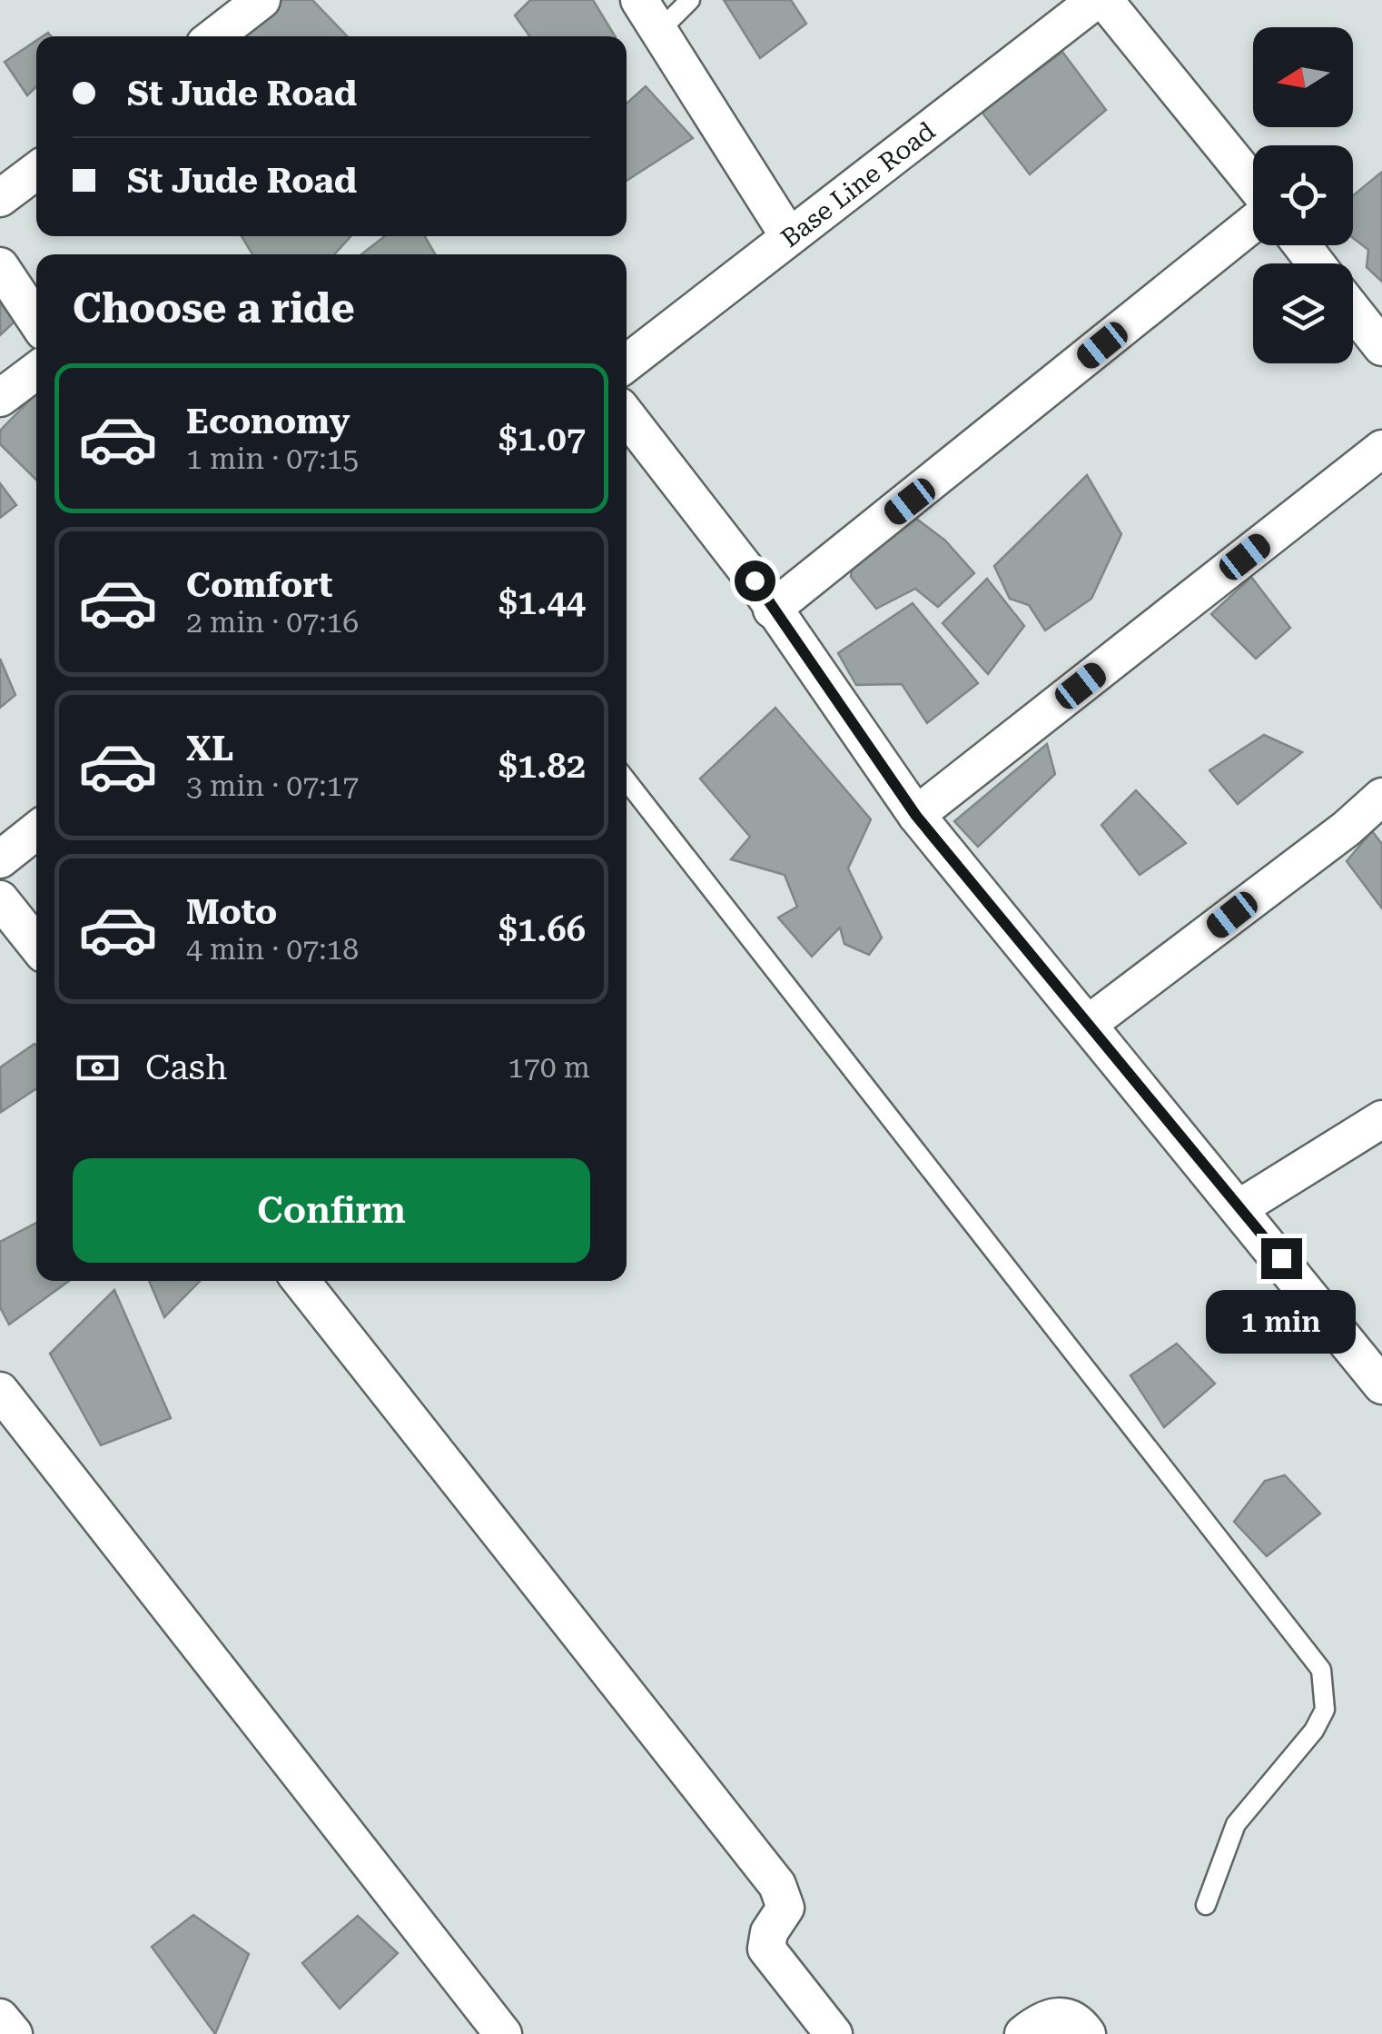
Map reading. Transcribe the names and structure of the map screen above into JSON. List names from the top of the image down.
{
  "streets": {
    "street": ["Base Line Road"]
  },
  "north": "left",
  "page": {
    "banner": ["St Jude Road", "St Jude Road"],
    "heading": "Choose a ride",
    "list": [
      {
        "name": "Economy",
        "note": "1 min · 07:15",
        "value": "$1.07"
      },
      {
        "name": "Comfort",
        "note": "2 min · 07:16",
        "value": "$1.44"
      },
      {
        "name": "XL",
        "note": "3 min · 07:17",
        "value": "$1.82"
      },
      {
        "name": "Moto",
        "note": "4 min · 07:18",
        "value": "$1.66"
      }
    ],
    "pay": ["Cash", "170 m"],
    "buttons": "Confirm",
    "bubble": "1 min"
  }
}
